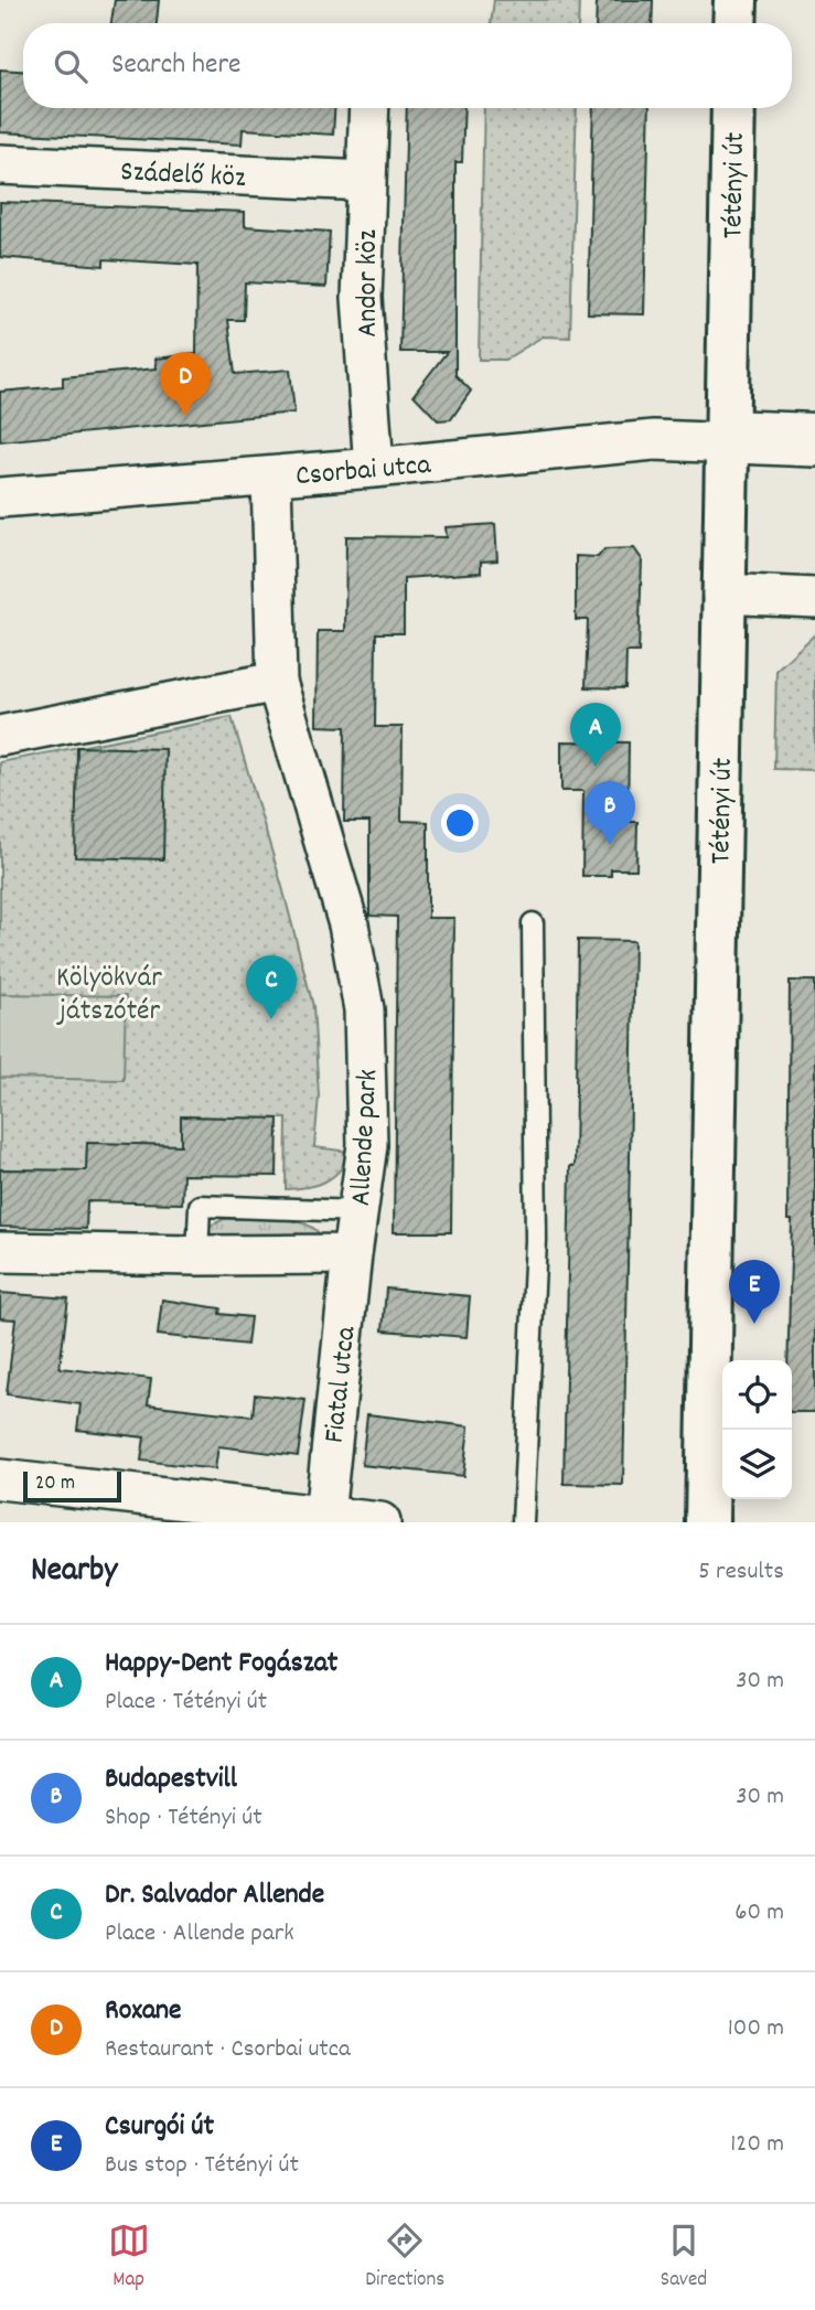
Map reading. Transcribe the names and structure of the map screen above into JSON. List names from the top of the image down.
{
  "streets": {
    "street": [
      "Szádelő köz",
      "Tétényi út",
      "Andor köz",
      "Csorbai utca",
      "Allende park",
      "Fiatal utca"
    ]
  },
  "crossings": [
    ["Szádelő köz", "Andor köz"],
    ["Tétényi út", "Csorbai utca"],
    ["Andor köz", "Csorbai utca"],
    ["Csorbai utca", "Allende park"],
    ["Allende park", "Fiatal utca"]
  ],
  "parks": ["Kölyökvár játszótér"],
  "scale_bar": "20 m",
  "page": {
    "search": "Search here",
    "pins": [
      "D",
      "A",
      "B",
      "C",
      "E"
    ],
    "scale": "20 m",
    "heading": ["Nearby", "5 results"],
    "list": [
      {
        "mark": "A",
        "name": "Happy-Dent Fogászat",
        "note": "Place · Tétényi út",
        "value": "30 m"
      },
      {
        "mark": "B",
        "name": "Budapestvill",
        "note": "Shop · Tétényi út",
        "value": "30 m"
      },
      {
        "mark": "C",
        "name": "Dr. Salvador Allende",
        "note": "Place · Allende park",
        "value": "60 m"
      },
      {
        "mark": "D",
        "name": "Roxane",
        "note": "Restaurant · Csorbai utca",
        "value": "100 m"
      },
      {
        "mark": "E",
        "name": "Csurgói út",
        "note": "Bus stop · Tétényi út",
        "value": "120 m"
      }
    ],
    "nav": ["Map", "Directions", "Saved"]
  }
}
